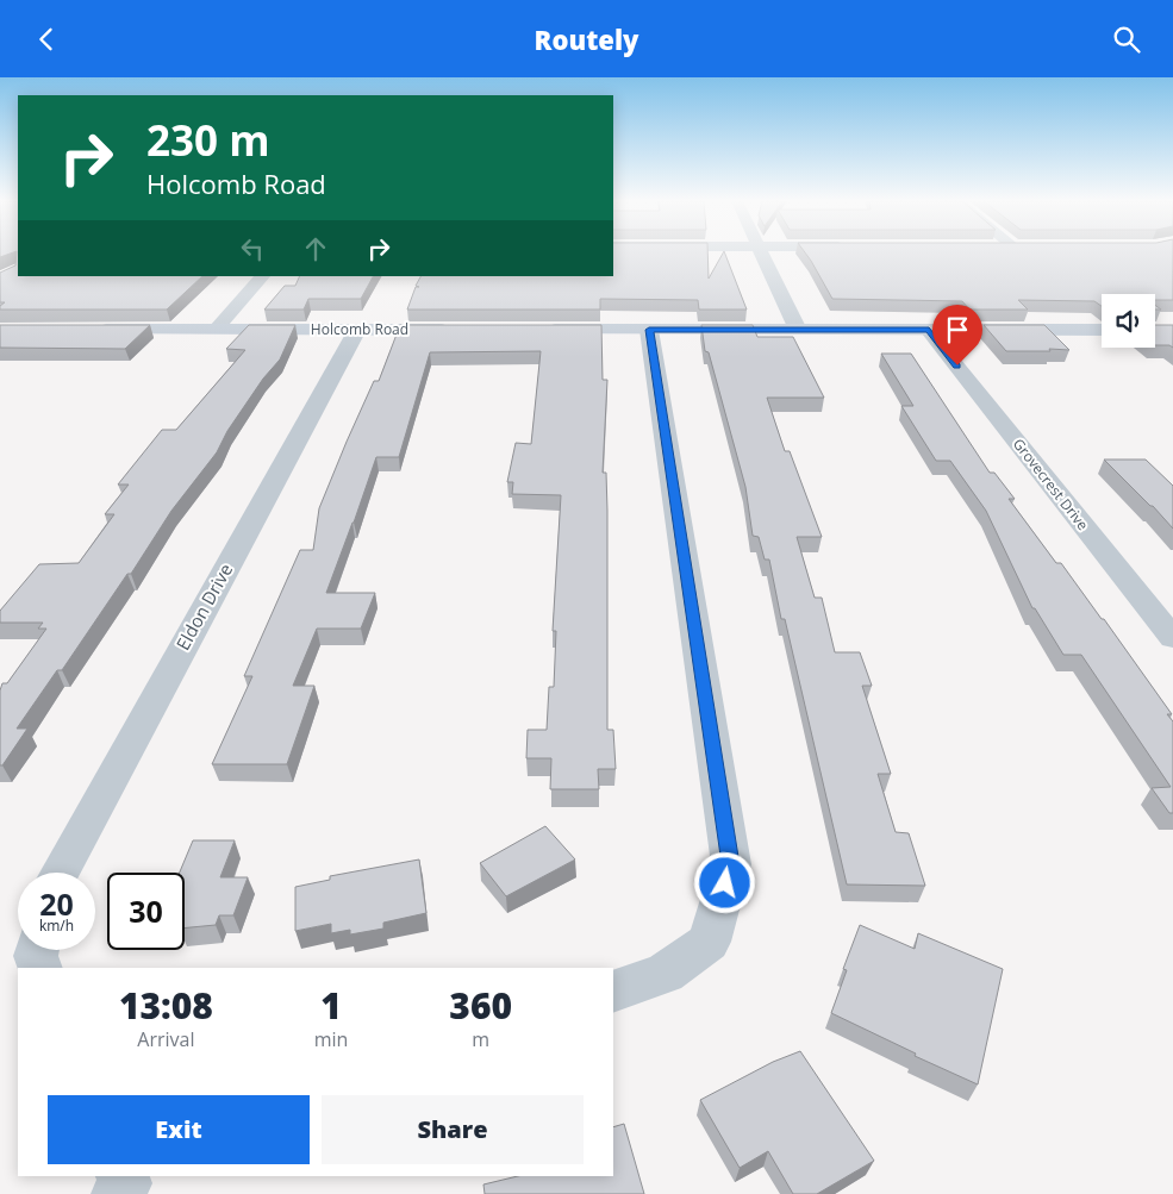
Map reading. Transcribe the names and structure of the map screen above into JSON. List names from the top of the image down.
{
  "streets": {
    "street": ["Holcomb Road", "Grovecrest Drive", "Eldon Drive"]
  },
  "crossings": [
    ["Holcomb Road", "Eldon Drive"]
  ],
  "page": {
    "header": "Routely",
    "turn": ["230 m", "Holcomb Road"],
    "speed": "20 km/h",
    "limit": "30",
    "eta": [
      "13:08",
      "Arrival",
      "1",
      "min",
      "360",
      "m"
    ],
    "buttons": ["Exit", "Share"]
  }
}
